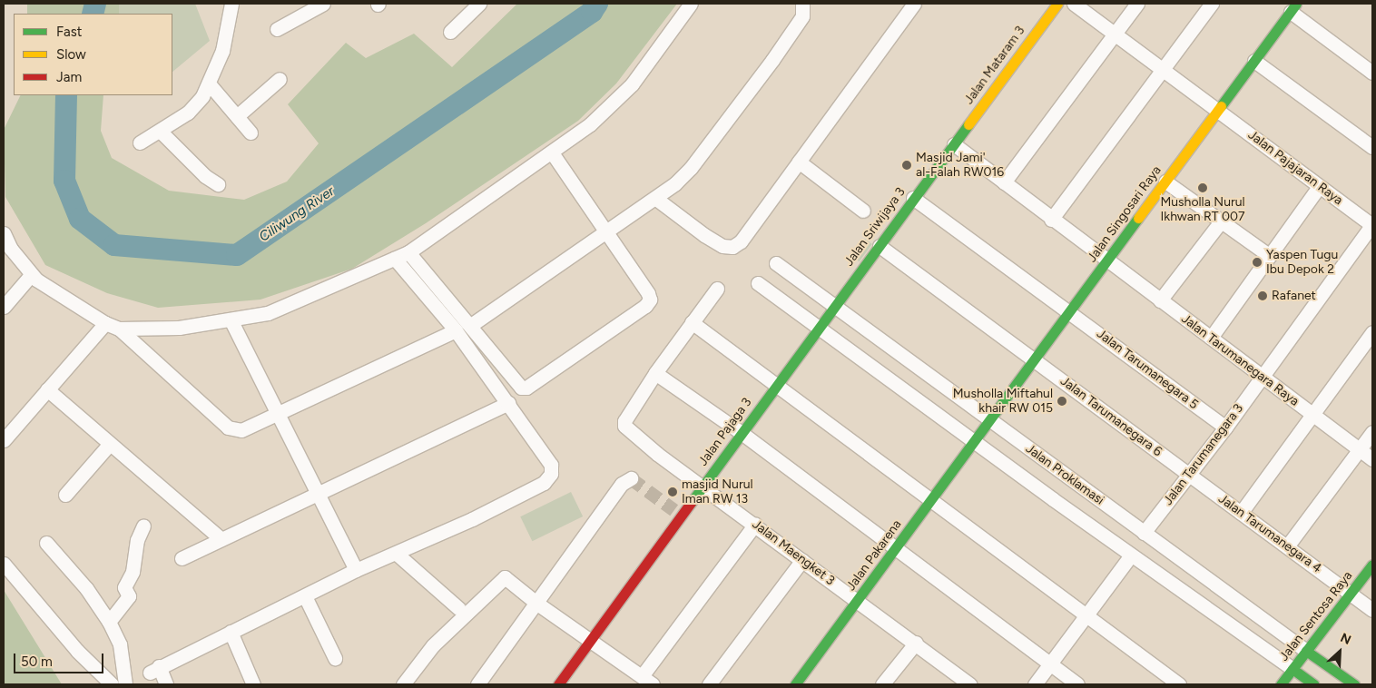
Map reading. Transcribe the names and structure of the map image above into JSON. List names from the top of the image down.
{
  "streets": {
    "street": [
      "Jalan Mataram 3",
      "Jalan Pajajaran Raya",
      "Jalan Singosari Raya",
      "Jalan Sriwijaya 3",
      "Jalan Tarumanegara Raya",
      "Jalan Tarumanegara 5",
      "Jalan Tarumanegara 6",
      "Jalan Pajaga 3",
      "Jalan Tarumanegara 3",
      "Jalan Proklamasi",
      "Jalan Tarumanegara 4",
      "Jalan Maengket 3",
      "Jalan Pakarena",
      "Jalan Sentosa Raya"
    ]
  },
  "crossings": [
    ["Jalan Mataram 3", "Jalan Sriwijaya 3"],
    ["Jalan Mataram 3", "Jalan Tarumanegara Raya"],
    ["Jalan Pajajaran Raya", "Jalan Singosari Raya"],
    ["Jalan Pajajaran Raya", "Jalan Tarumanegara 3"],
    ["Jalan Singosari Raya", "Jalan Tarumanegara Raya"],
    ["Jalan Singosari Raya", "Jalan Tarumanegara 5"],
    ["Jalan Singosari Raya", "Jalan Tarumanegara 6"],
    ["Jalan Singosari Raya", "Jalan Proklamasi"],
    ["Jalan Singosari Raya", "Jalan Pakarena"],
    ["Jalan Sriwijaya 3", "Jalan Tarumanegara Raya"],
    ["Jalan Sriwijaya 3", "Jalan Tarumanegara 5"],
    ["Jalan Sriwijaya 3", "Jalan Tarumanegara 6"],
    ["Jalan Sriwijaya 3", "Jalan Pajaga 3"],
    ["Jalan Sriwijaya 3", "Jalan Proklamasi"],
    ["Jalan Tarumanegara Raya", "Jalan Tarumanegara 3"],
    ["Jalan Tarumanegara 5", "Jalan Tarumanegara 3"],
    ["Jalan Tarumanegara 6", "Jalan Tarumanegara 3"],
    ["Jalan Tarumanegara 6", "Jalan Tarumanegara 4"],
    ["Jalan Pajaga 3", "Jalan Maengket 3"],
    ["Jalan Tarumanegara 3", "Jalan Proklamasi"],
    ["Jalan Tarumanegara 3", "Jalan Tarumanegara 4"],
    ["Jalan Proklamasi", "Jalan Sentosa Raya"],
    ["Jalan Tarumanegara 4", "Jalan Sentosa Raya"],
    ["Jalan Maengket 3", "Jalan Pakarena"]
  ],
  "water": ["Ciliwung River"],
  "places": [
    "Masjid Jami' al-Falah RW016",
    "Musholla Nurul Ikhwan RT 007",
    "Yaspen Tugu Ibu Depok 2",
    "Rafanet",
    "Musholla Miftahul khair RW 015",
    "masjid Nurul Iman RW 13"
  ],
  "legend": ["Fast", "Slow", "Jam"],
  "scale_bar": "50 m",
  "north": "top right"
}
